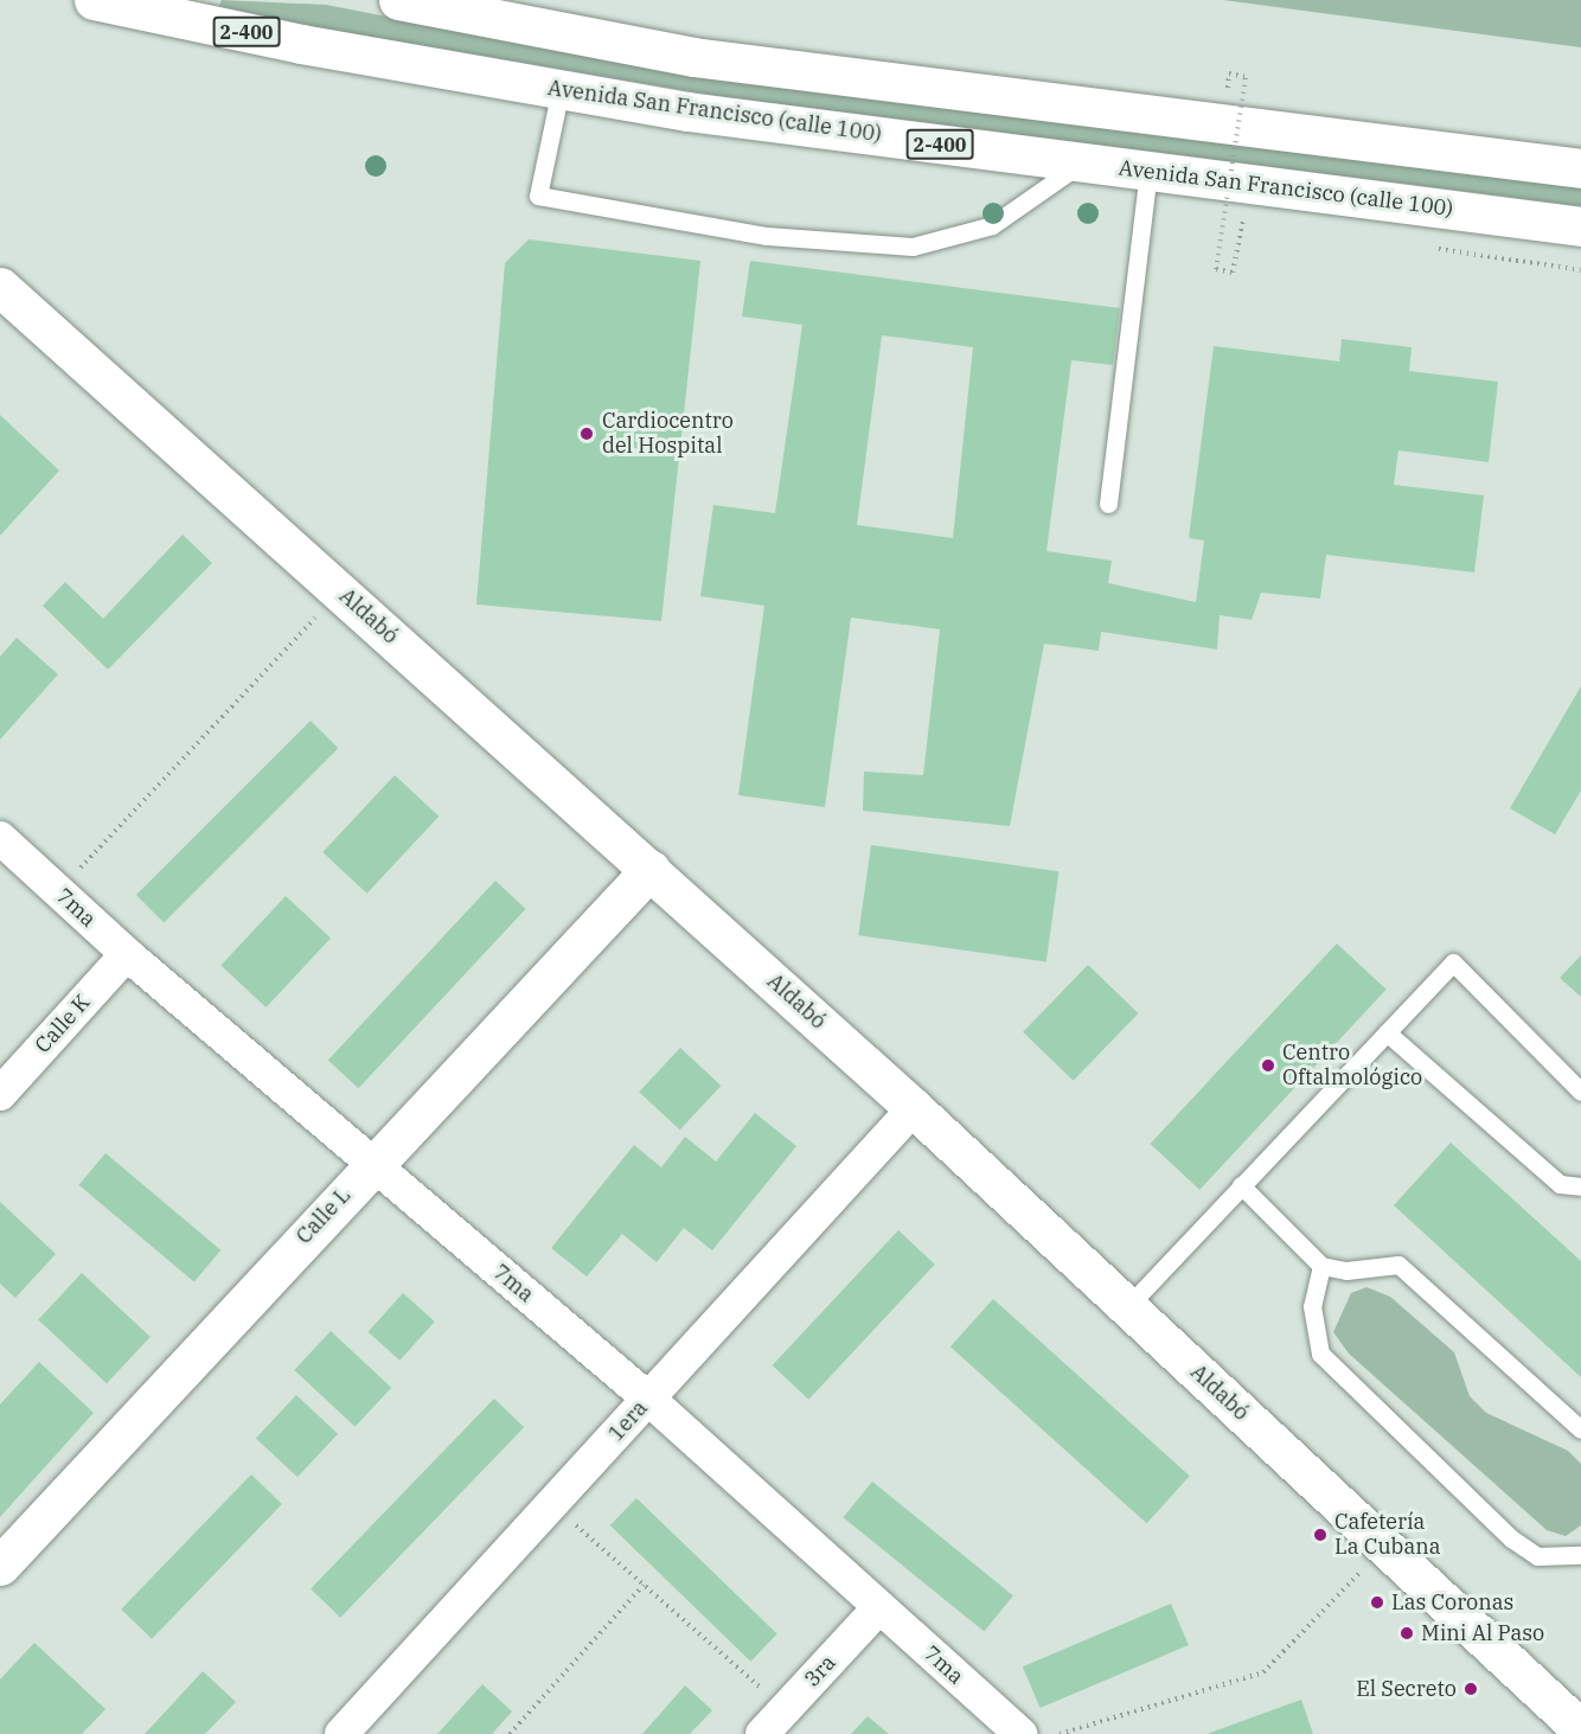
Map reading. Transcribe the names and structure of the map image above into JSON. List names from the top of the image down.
{
  "streets": {
    "main road": [
      "2-400",
      "Avenida San Francisco (calle 100)",
      "Aldabó",
      "Calle L"
    ],
    "street": [
      "7ma",
      "Calle K",
      "1era",
      "3ra"
    ]
  },
  "crossings": [
    ["2-400", "Avenida San Francisco (calle 100)"],
    ["Aldabó", "Calle L"],
    ["Aldabó", "1era"],
    ["7ma", "Calle K"],
    ["7ma", "Calle L"],
    ["7ma", "1era"],
    ["7ma", "3ra"]
  ],
  "places": [
    "Cardiocentro del Hospital",
    "Centro Oftalmológico",
    "Cafetería La Cubana",
    "Las Coronas",
    "Mini Al Paso",
    "El Secreto"
  ]
}
